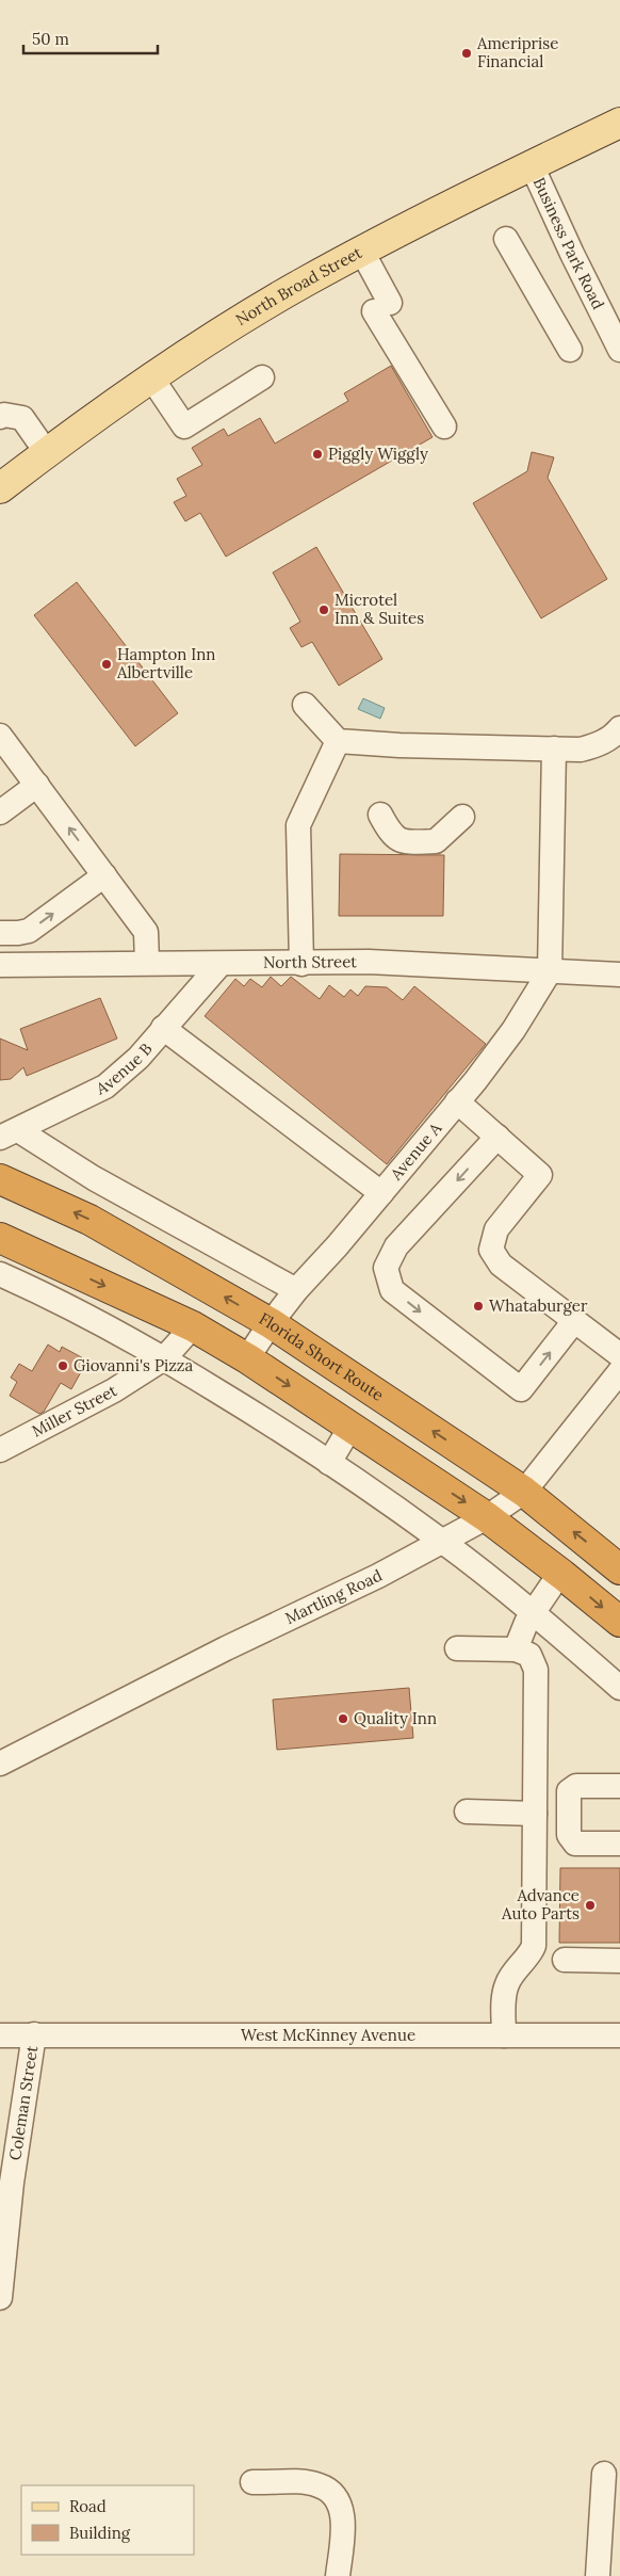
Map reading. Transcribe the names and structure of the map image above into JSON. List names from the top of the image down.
{
  "streets": {
    "highway": ["Florida Short Route"],
    "main road": ["North Broad Street"],
    "street": [
      "Business Park Road",
      "North Street",
      "Avenue B",
      "Avenue A",
      "Miller Street",
      "Martling Road",
      "West McKinney Avenue",
      "Coleman Street"
    ]
  },
  "crossings": [
    ["Business Park Road", "North Broad Street"],
    ["North Street", "Avenue B"],
    ["North Street", "Avenue A"],
    ["Avenue A", "Florida Short Route"],
    ["Florida Short Route", "Martling Road"],
    ["West McKinney Avenue", "Coleman Street"]
  ],
  "places": [
    "Ameriprise Financial",
    "Piggly Wiggly",
    "Microtel Inn & Suites",
    "Hampton Inn Albertville",
    "Whataburger",
    "Giovanni's Pizza",
    "Quality Inn",
    "Advance Auto Parts"
  ],
  "legend": ["Road", "Building"],
  "scale_bar": "50 m"
}
